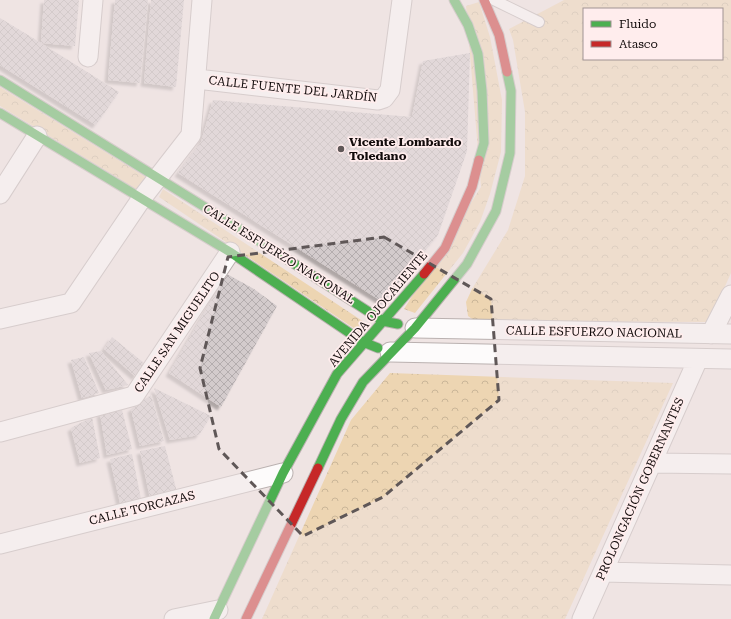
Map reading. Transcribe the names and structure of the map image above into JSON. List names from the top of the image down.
{
  "streets": {
    "main road": ["CALLE ESFUERZO NACIONAL", "AVENIDA OJOCALIENTE"],
    "street": [
      "CALLE FUENTE DEL JARDÍN",
      "CALLE SAN MIGUELITO",
      "PROLONGACIÓN GOBERNANTES",
      "CALLE TORCAZAS"
    ]
  },
  "crossings": [
    ["CALLE ESFUERZO NACIONAL", "AVENIDA OJOCALIENTE"],
    ["CALLE ESFUERZO NACIONAL", "CALLE SAN MIGUELITO"],
    ["CALLE ESFUERZO NACIONAL", "PROLONGACIÓN GOBERNANTES"],
    ["AVENIDA OJOCALIENTE", "CALLE TORCAZAS"]
  ],
  "places": ["Vicente Lombardo Toledano"],
  "legend": ["Fluido", "Atasco"]
}
